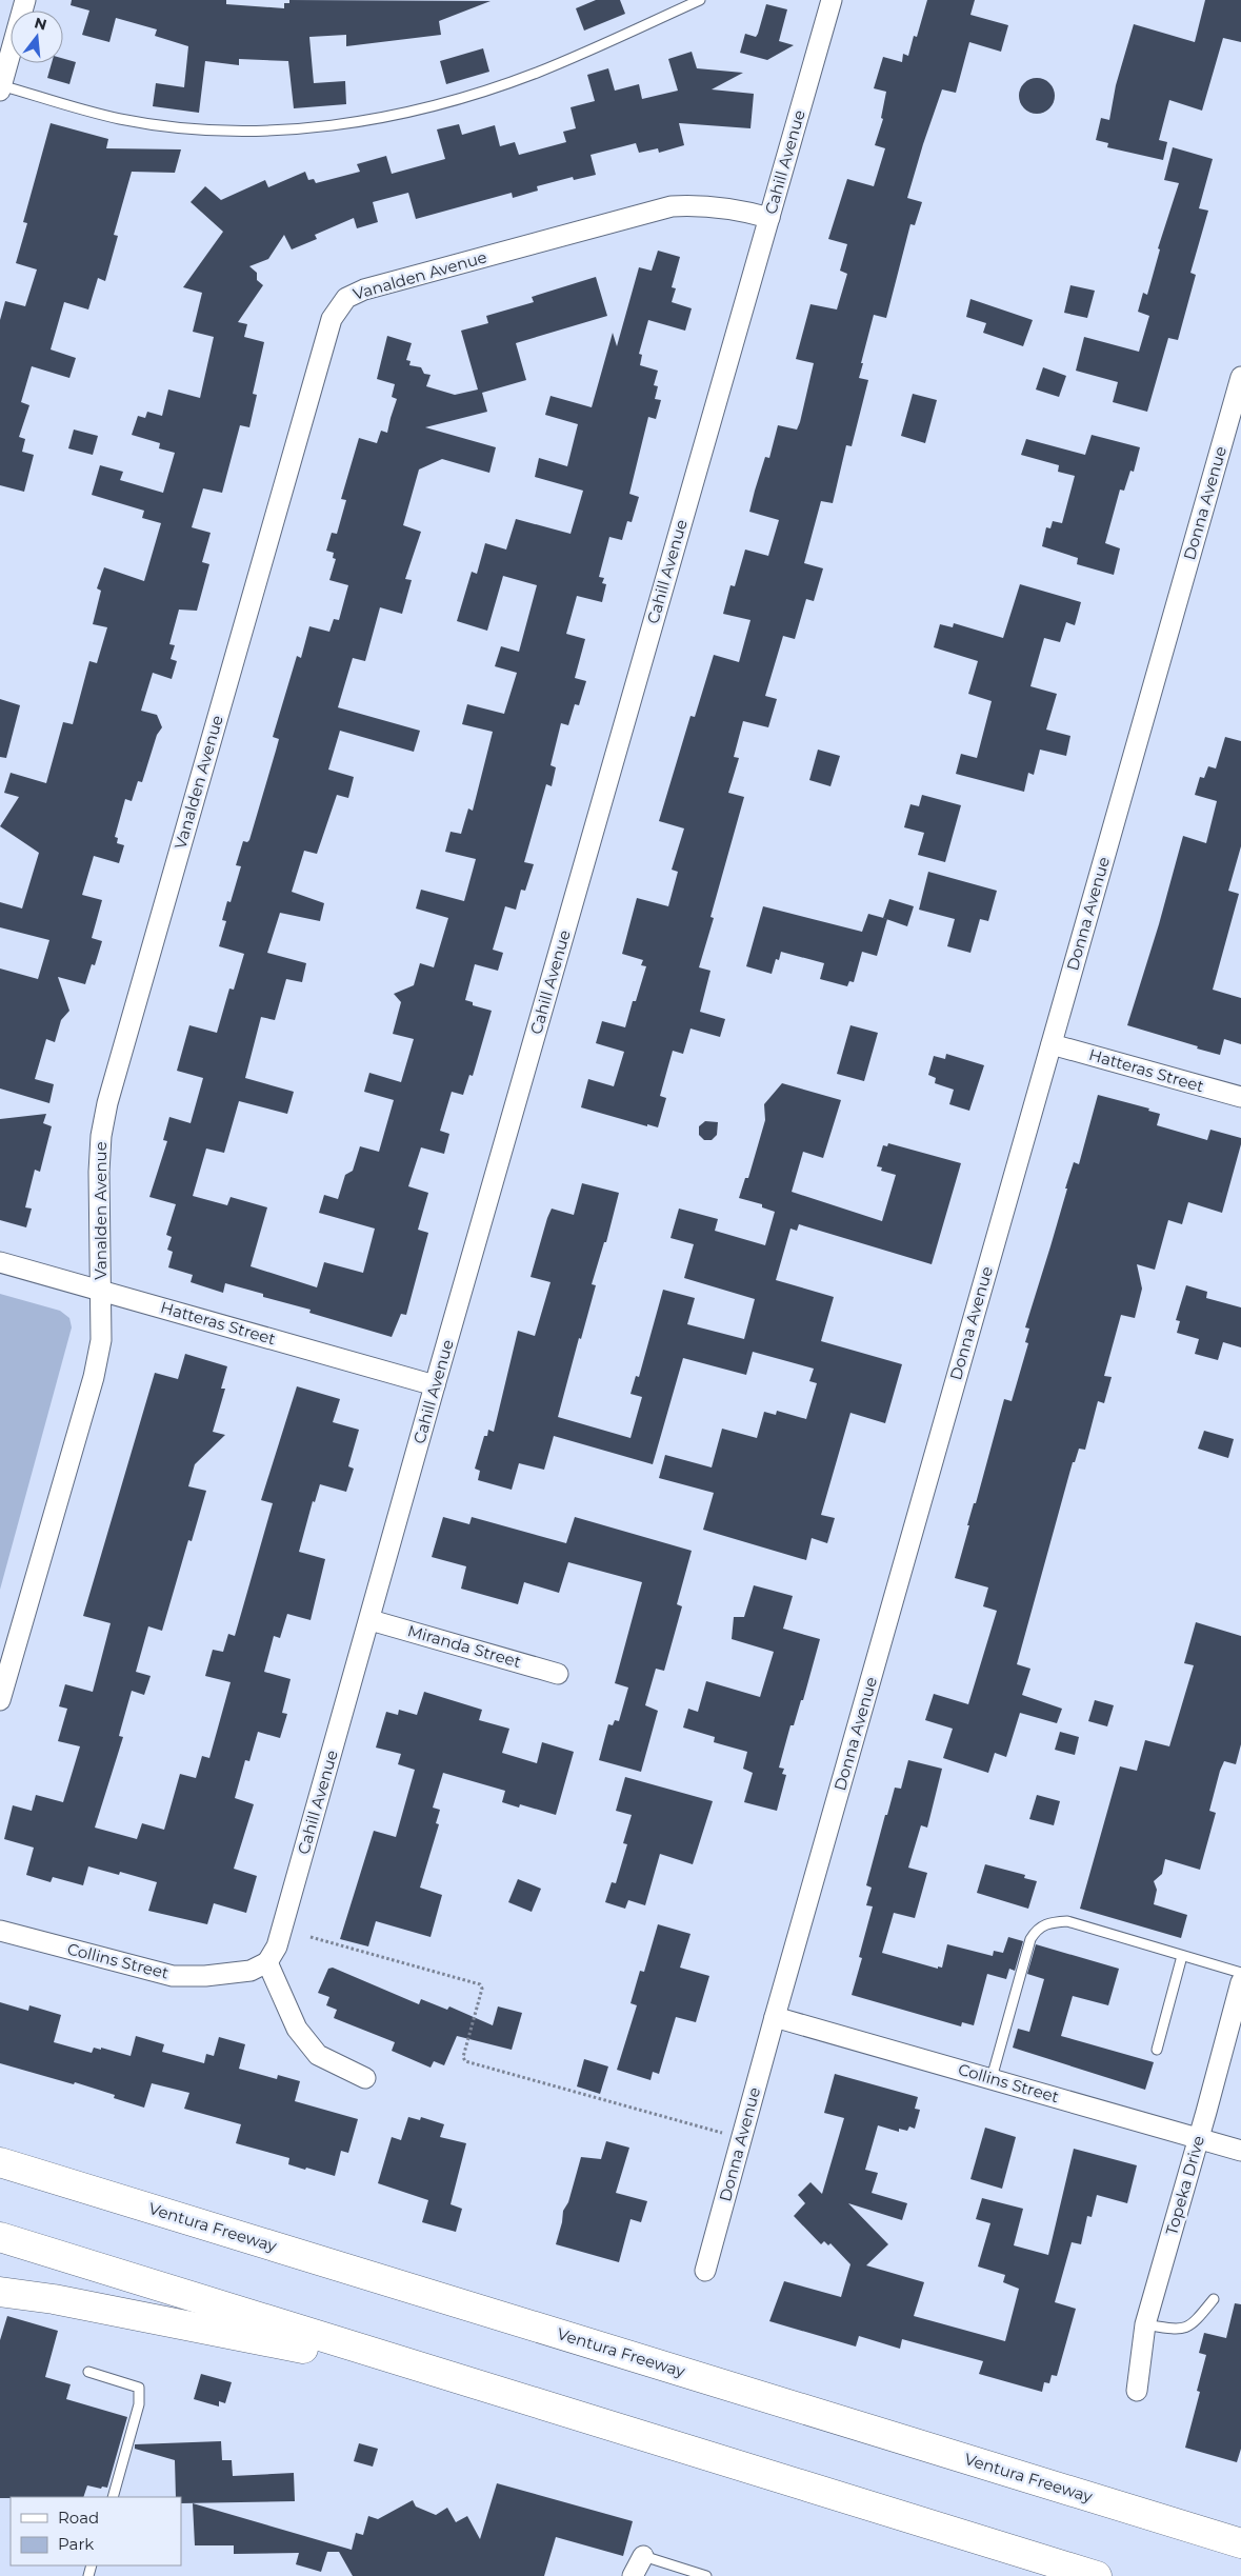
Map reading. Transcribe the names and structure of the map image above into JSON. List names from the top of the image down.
{
  "streets": {
    "highway": ["Ventura Freeway"],
    "street": [
      "Cahill Avenue",
      "Vanalden Avenue",
      "Donna Avenue",
      "Hatteras Street",
      "Miranda Street",
      "Collins Street",
      "Topeka Drive"
    ]
  },
  "crossings": [
    ["Cahill Avenue", "Vanalden Avenue"],
    ["Cahill Avenue", "Hatteras Street"],
    ["Cahill Avenue", "Miranda Street"],
    ["Cahill Avenue", "Collins Street"],
    ["Vanalden Avenue", "Hatteras Street"],
    ["Donna Avenue", "Hatteras Street"],
    ["Donna Avenue", "Collins Street"],
    ["Collins Street", "Topeka Drive"]
  ],
  "legend": ["Road", "Park"],
  "north": "top"
}
